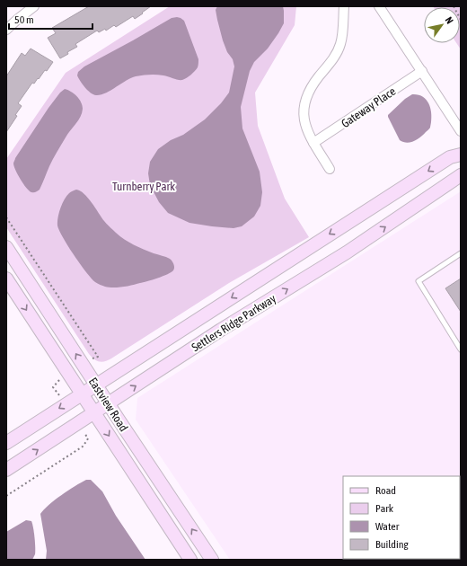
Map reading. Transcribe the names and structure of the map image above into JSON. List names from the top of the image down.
{
  "streets": {
    "street": ["Gateway Place", "Settlers Ridge Parkway", "Eastview Road"]
  },
  "crossings": [
    ["Settlers Ridge Parkway", "Eastview Road"]
  ],
  "parks": ["Turnberry Park"],
  "legend": [
    "Road",
    "Park",
    "Water",
    "Building"
  ],
  "scale_bar": "50 m",
  "north": "top right"
}
